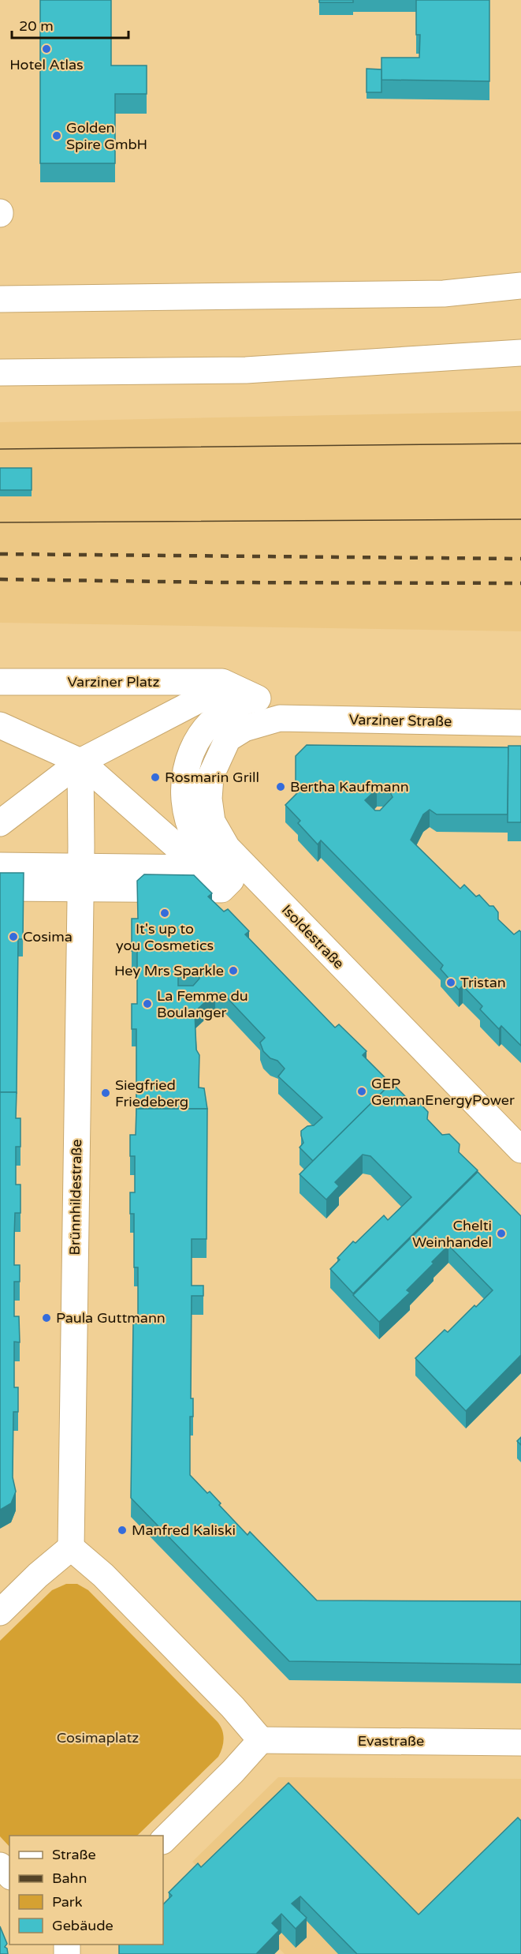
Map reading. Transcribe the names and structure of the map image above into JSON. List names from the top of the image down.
{
  "streets": {
    "main road": [
      "Varziner Platz",
      "Varziner Straße",
      "Isoldestraße",
      "Brünnhildestraße",
      "Evastraße"
    ]
  },
  "crossings": [
    ["Varziner Platz", "Brünnhildestraße"],
    ["Varziner Straße", "Isoldestraße"]
  ],
  "parks": ["Cosimaplatz"],
  "places": [
    "Hotel Atlas",
    "Golden Spire GmbH",
    "Rosmarin Grill",
    "Bertha Kaufmann",
    "It's up to you Cosmetics",
    "Cosima",
    "Hey Mrs Sparkle",
    "Tristan",
    "La Femme du Boulanger",
    "GEP GermanEnergyPower",
    "Siegfried Friedeberg",
    "Chelti Weinhandel",
    "Paula Guttmann",
    "Manfred Kaliski"
  ],
  "legend": [
    "Straße",
    "Bahn",
    "Park",
    "Gebäude"
  ],
  "scale_bar": "20 m"
}
